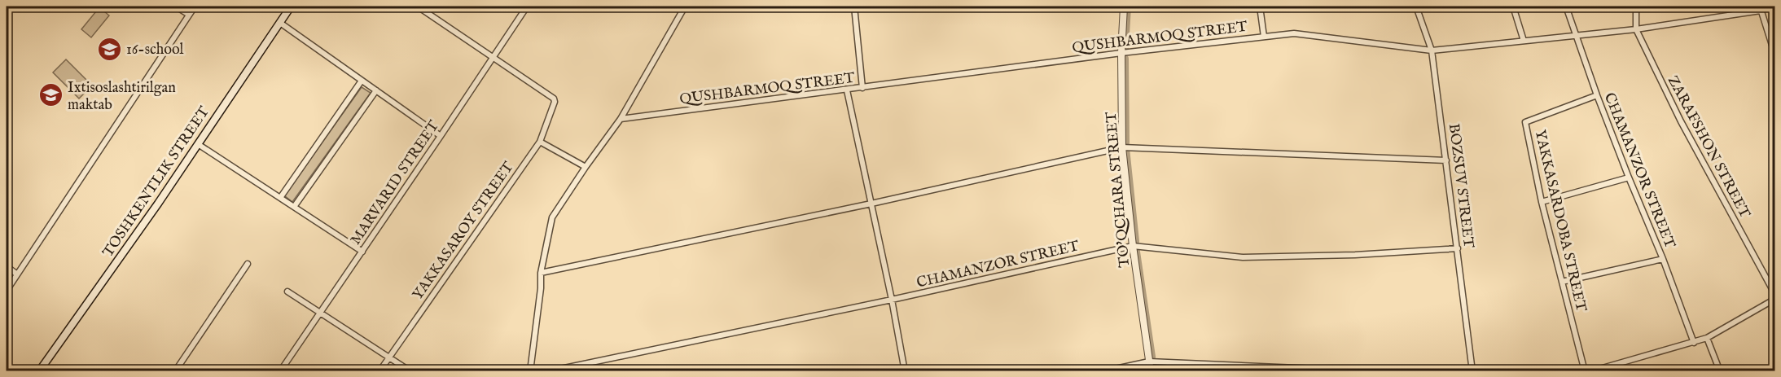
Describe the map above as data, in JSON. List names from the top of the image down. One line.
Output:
{"streets":{"main road":["TOSHKENTLIK STREET"],"street":["QUSHBARMOQ STREET","ZARAFSHON STREET","CHAMANZOR STREET","MARVARID STREET","BOZSUV STREET","TO'QCHARA STREET","YAKKASARDOBA STREET","YAKKASAROY STREET"]},"crossings":[["QUSHBARMOQ STREET","ZARAFSHON STREET"],["QUSHBARMOQ STREET","CHAMANZOR STREET"],["QUSHBARMOQ STREET","BOZSUV STREET"],["QUSHBARMOQ STREET","TO'QCHARA STREET"],["CHAMANZOR STREET","BOZSUV STREET"],["CHAMANZOR STREET","TO'QCHARA STREET"],["CHAMANZOR STREET","YAKKASARDOBA STREET"],["MARVARID STREET","YAKKASAROY STREET"]],"places":{"school or university":["16-school","Ixtisoslashtirilgan maktab"]}}
